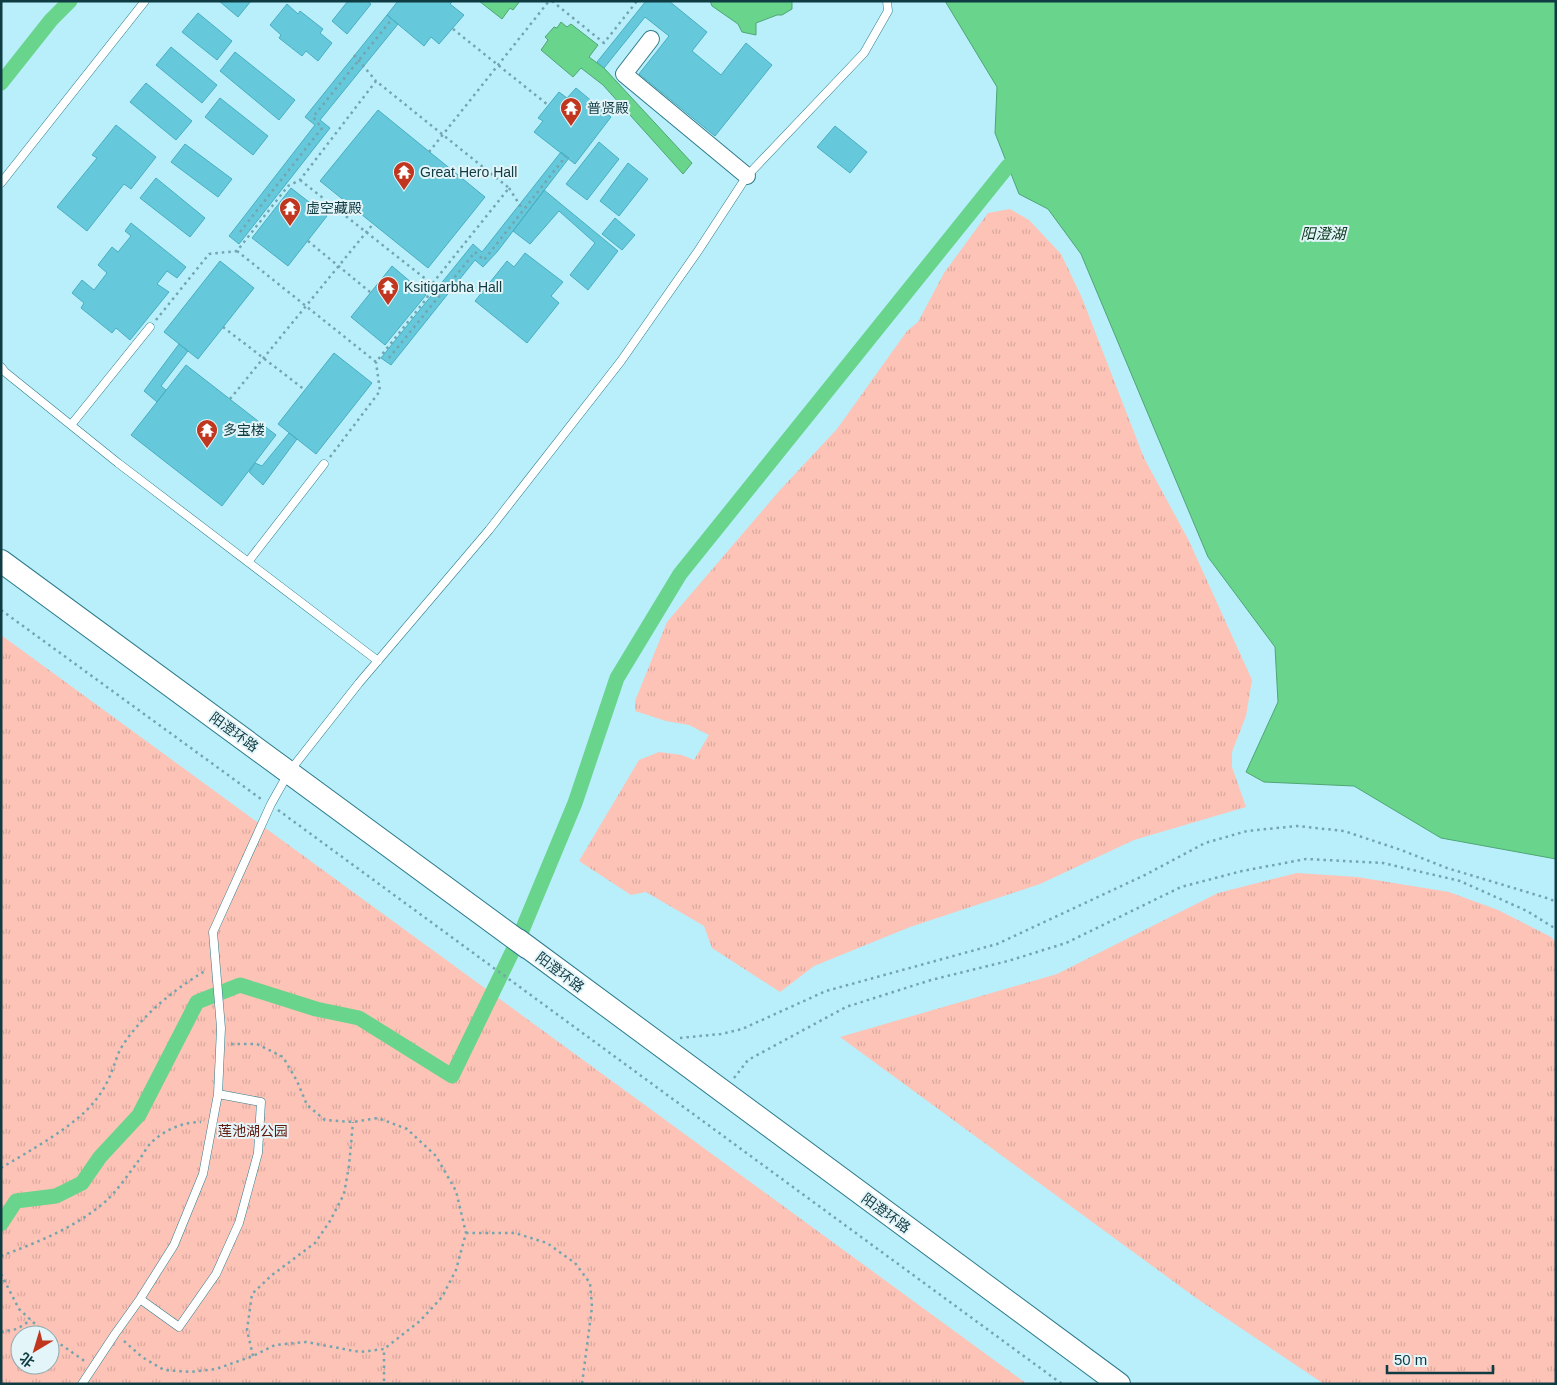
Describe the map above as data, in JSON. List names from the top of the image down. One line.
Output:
{"streets":{"main road":["阳澄环路"]},"water":["阳澄湖"],"parks":["莲池湖公园"],"places":{"temple":["普贤殿","Great Hero Hall","虚空藏殿","Ksitigarbha Hall","多宝楼"]},"scale_bar":"50 m","north":"bottom left"}
